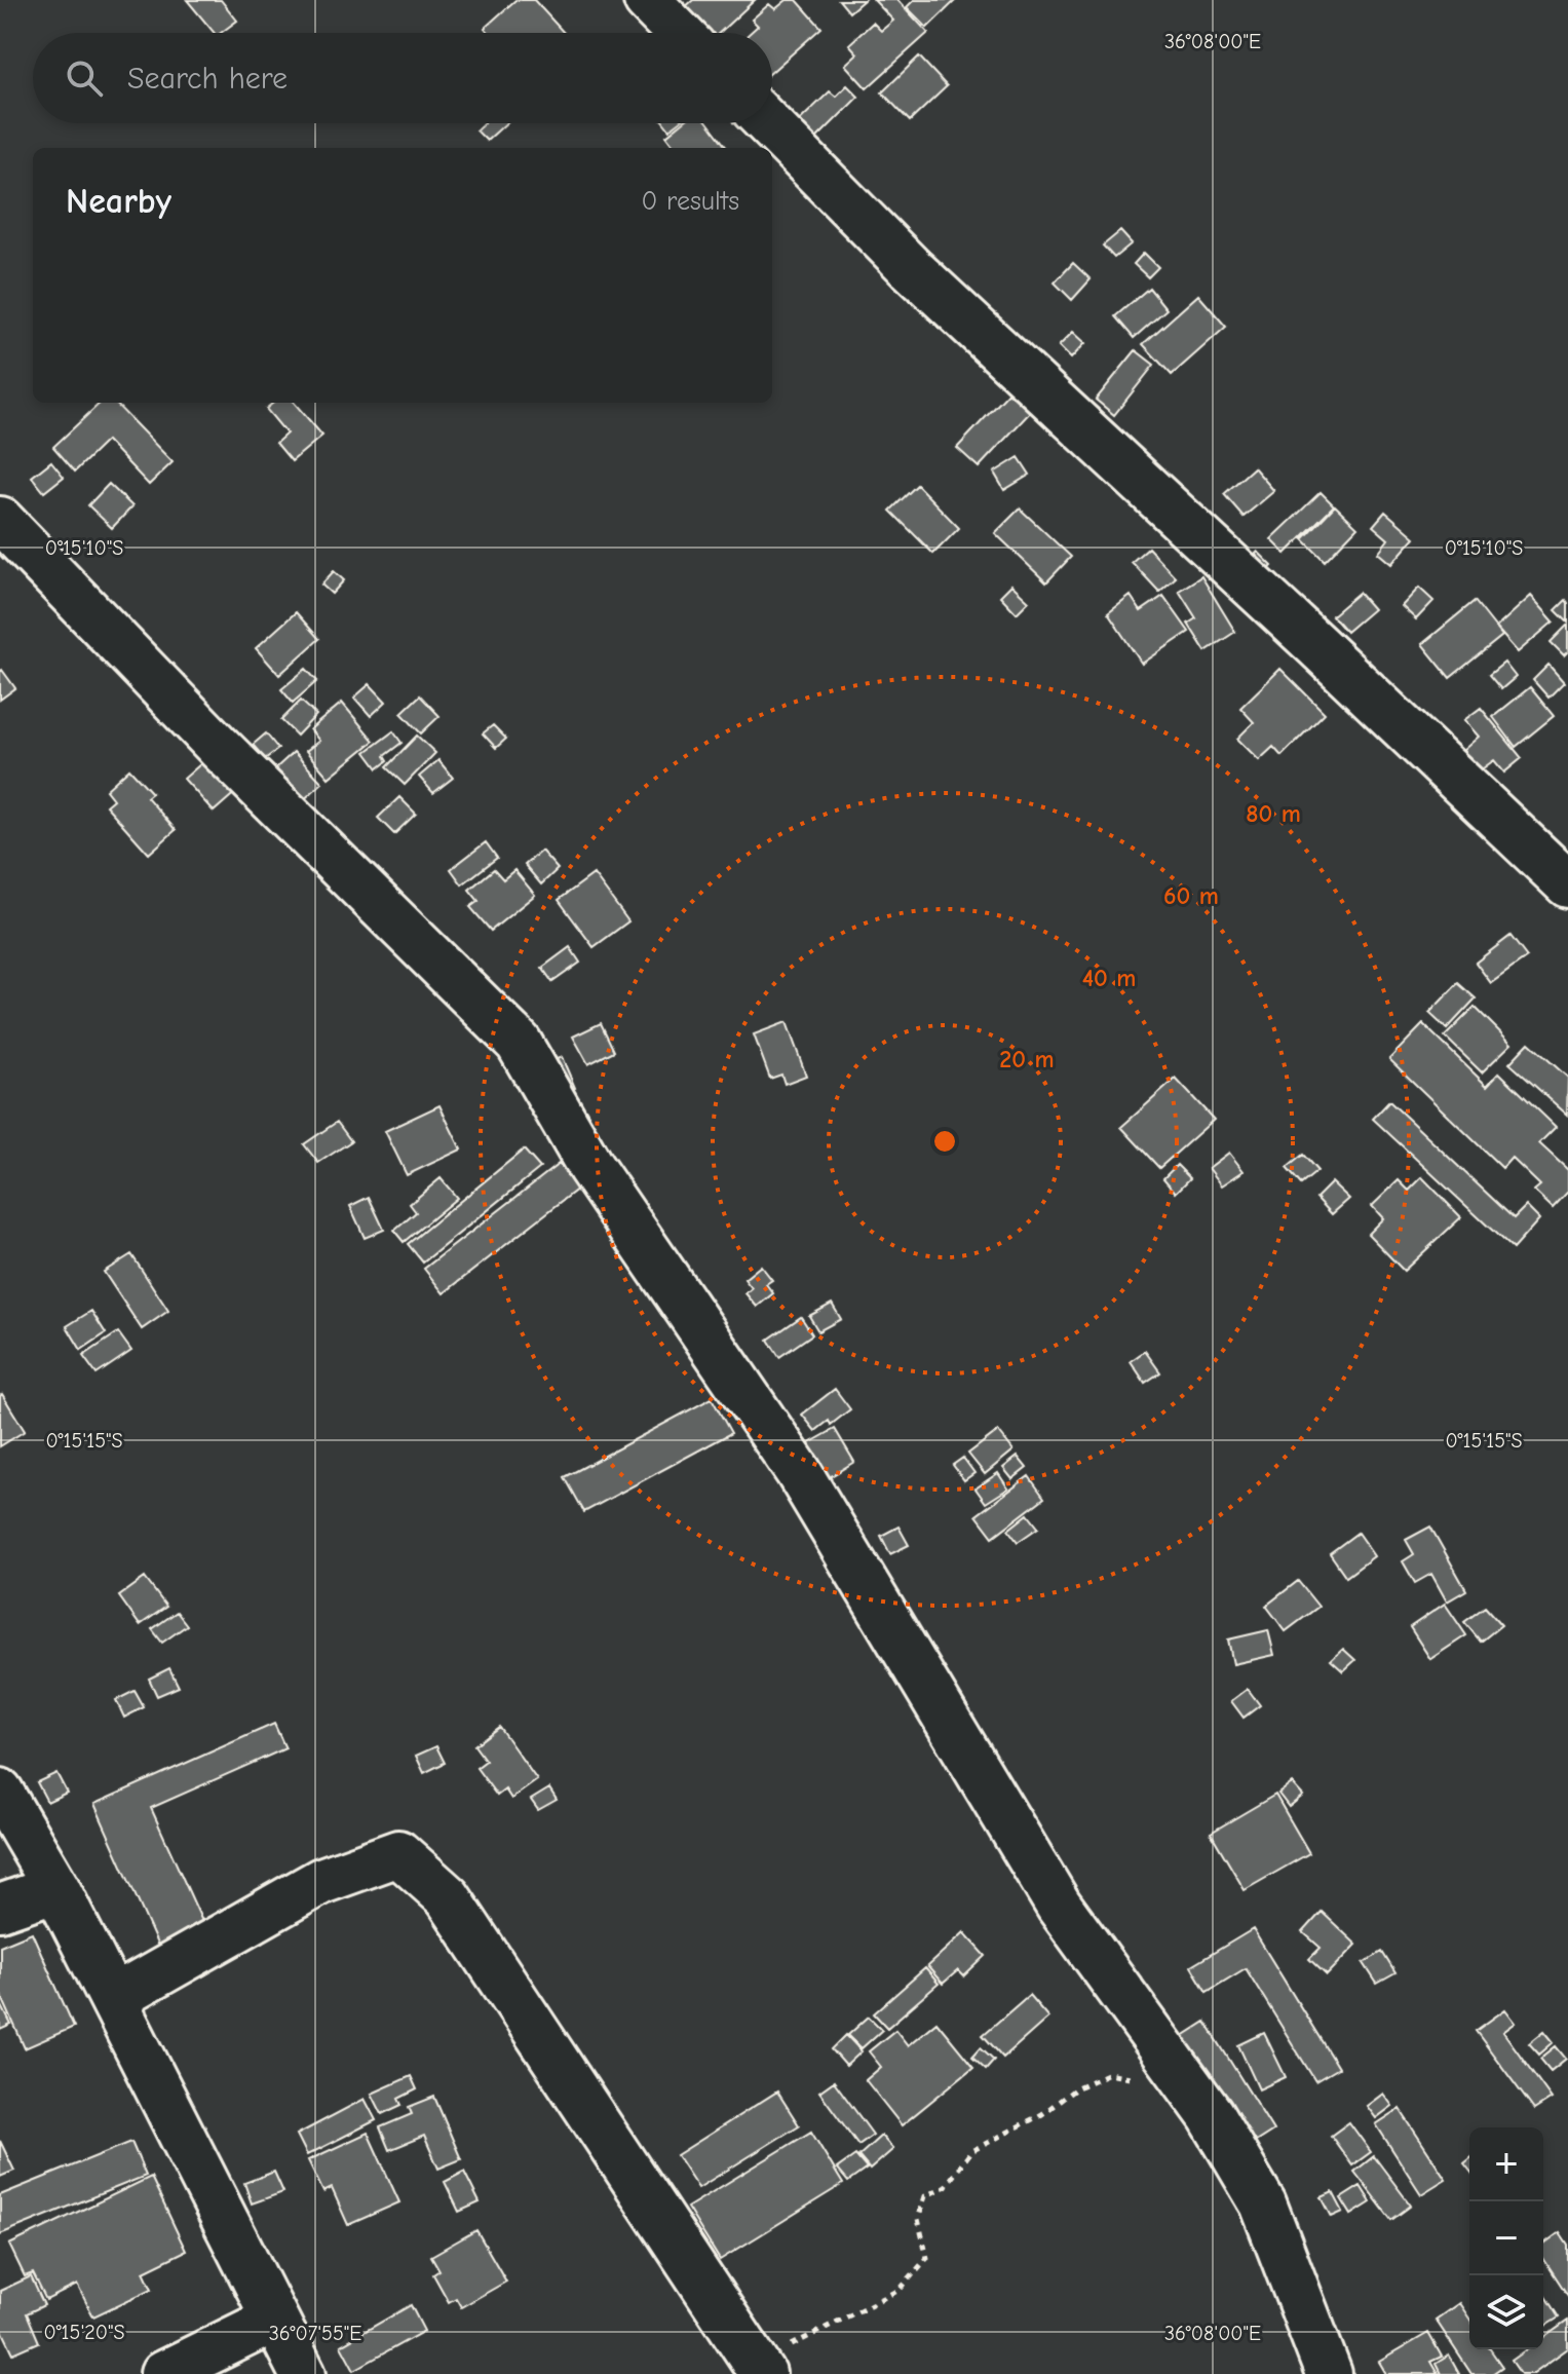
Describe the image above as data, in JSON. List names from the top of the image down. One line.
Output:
{"page":{"search":"Search here","heading":["Nearby","0 results"],"map_buttons":["+","−"]},"coordinates":["36°08'00\"E","0°15'10\"S","0°15'15\"S","0°15'20\"S","36°07'55\"E"],"rings":["80 m","60 m","40 m","20 m"]}
